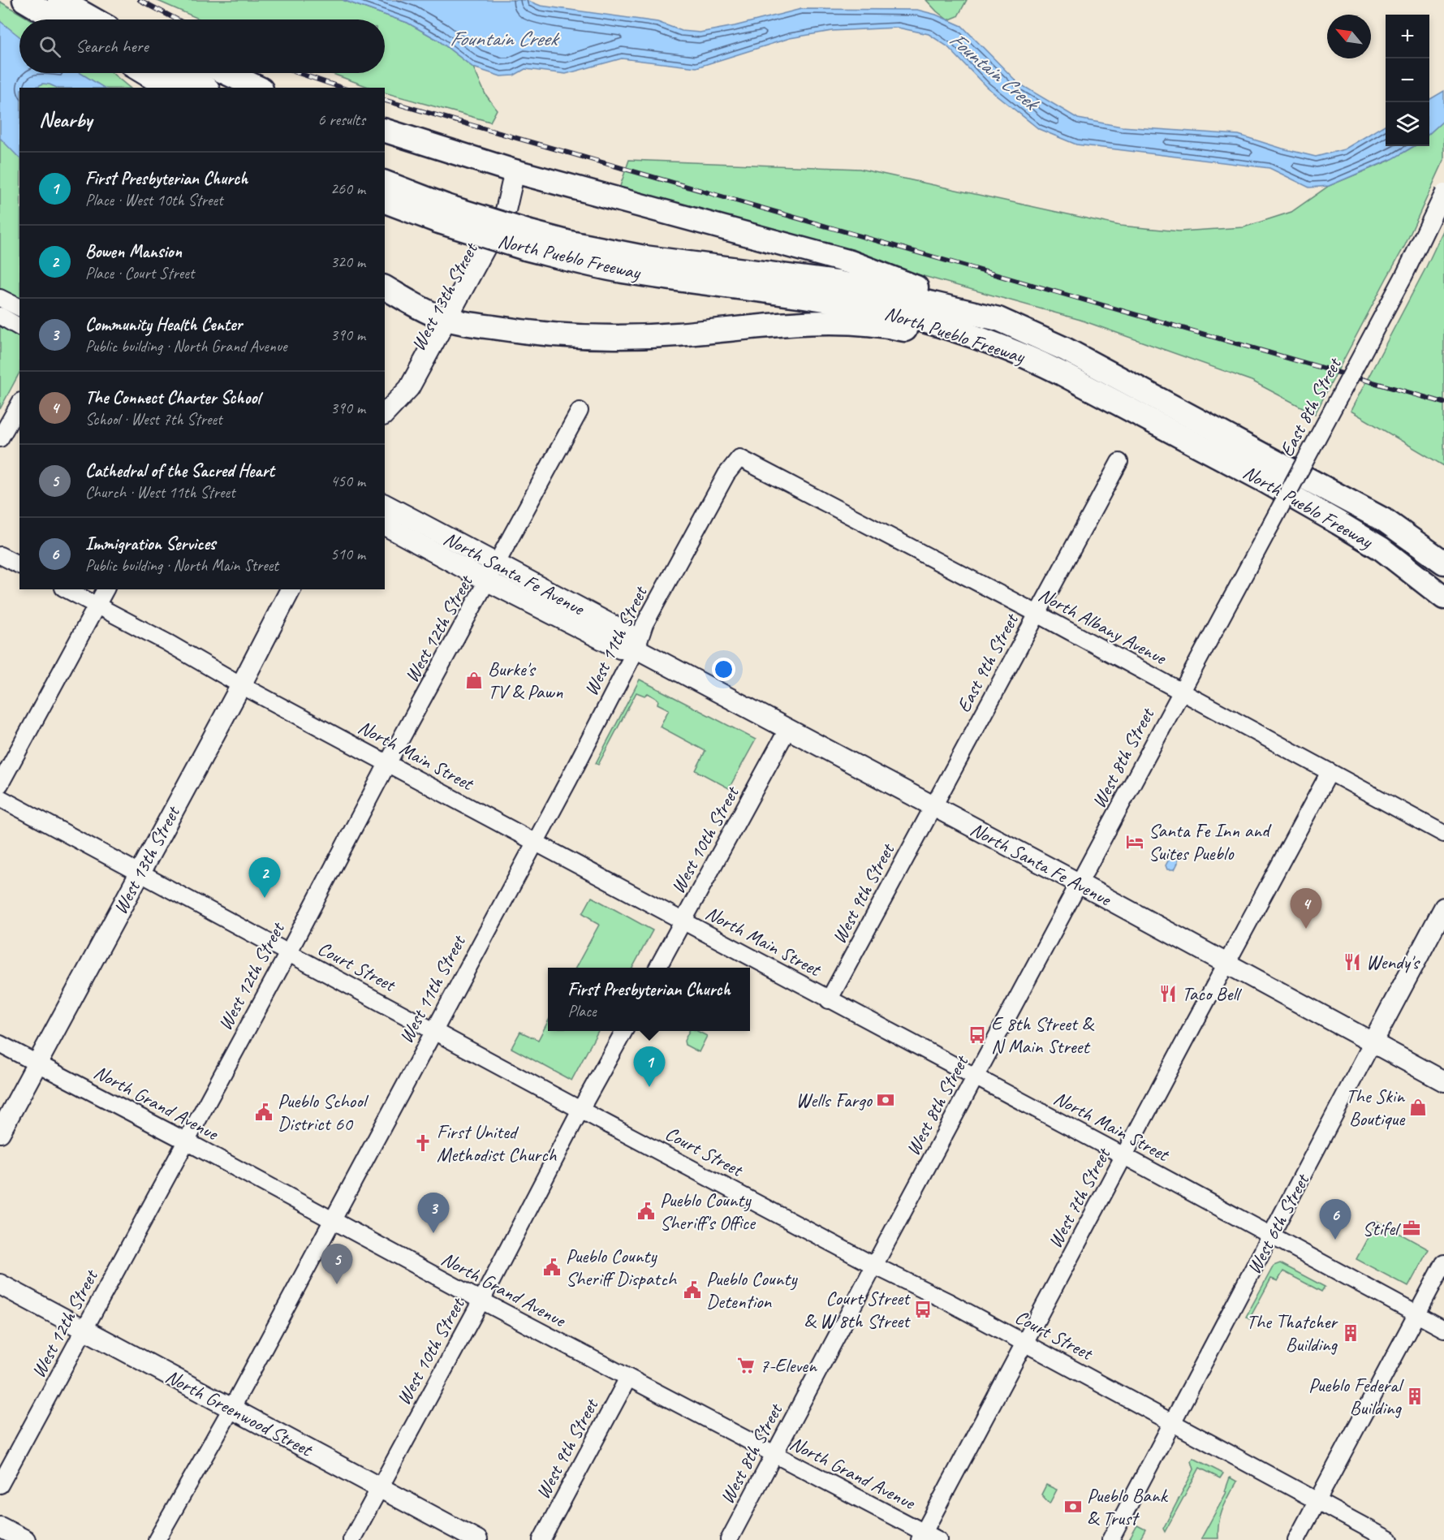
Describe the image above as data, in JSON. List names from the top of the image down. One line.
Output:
{"streets":{"highway":["North Pueblo Freeway"],"main road":["West 13th Street","North Santa Fe Avenue","West 6th Street","North Greenwood Street"],"street":["East 8th Street","North Albany Avenue","West 12th Street","West 11th Street","East 9th Street","North Main Street","West 8th Street","West 10th Street","West 9th Street","Court Street","North Grand Avenue","West 7th Street"]},"crossings":[["West 13th Street","North Main Street"],["West 13th Street","Court Street"],["West 13th Street","North Grand Avenue"],["East 8th Street","North Albany Avenue"],["East 8th Street","West 8th Street"],["North Santa Fe Avenue","West 12th Street"],["North Santa Fe Avenue","West 11th Street"],["North Santa Fe Avenue","East 9th Street"],["North Santa Fe Avenue","West 8th Street"],["North Santa Fe Avenue","West 10th Street"],["North Santa Fe Avenue","West 9th Street"],["North Santa Fe Avenue","West 7th Street"],["North Santa Fe Avenue","West 6th Street"],["North Albany Avenue","West 11th Street"],["North Albany Avenue","East 9th Street"],["North Albany Avenue","West 8th Street"],["North Albany Avenue","West 7th Street"],["West 12th Street","North Main Street"],["West 12th Street","Court Street"],["West 12th Street","North Grand Avenue"],["West 12th Street","North Greenwood Street"],["West 11th Street","North Main Street"],["West 11th Street","Court Street"],["West 11th Street","North Grand Avenue"],["West 11th Street","North Greenwood Street"],["East 9th Street","West 9th Street"],["North Main Street","West 8th Street"],["North Main Street","West 10th Street"],["North Main Street","West 9th Street"],["North Main Street","West 7th Street"],["North Main Street","West 6th Street"],["West 8th Street","Court Street"],["West 8th Street","North Grand Avenue"],["West 10th Street","Court Street"],["West 10th Street","North Grand Avenue"],["West 10th Street","North Greenwood Street"],["West 9th Street","North Grand Avenue"],["Court Street","West 7th Street"],["Court Street","West 6th Street"],["North Grand Avenue","West 7th Street"]],"water":["Fountain Creek"],"places":{"shop":["Burke's TV & Pawn","The Skin Boutique"],"hotel":["Santa Fe Inn and Suites Pueblo"],"restaurant":["Wendy's","Taco Bell"],"bus stop":["E 8th Street & N Main Street","Court Street & W 8th Street"],"bank":["Wells Fargo","Pueblo Bank & Trust"],"public building":["Pueblo School District 60","Pueblo County Sheriff's Office","Pueblo County Sheriff Dispatch","Pueblo County Detention"],"church":["First United Methodist Church"],"office":["Stifel"],"building":["The Thatcher Building","Pueblo Federal Building"],"supermarket":["7-Eleven"]},"north":"top left","page":{"map_buttons":["+","−"],"search":"Search here","heading":["Nearby","6 results"],"list":[{"mark":"1","name":"First Presbyterian Church","note":"Place · West 10th Street","value":"260 m"},{"mark":"2","name":"Bowen Mansion","note":"Place · Court Street","value":"320 m"},{"mark":"3","name":"Community Health Center","note":"Public building · North Grand Avenue","value":"390 m"},{"mark":"4","name":"The Connect Charter School","note":"School · West 7th Street","value":"390 m"},{"mark":"5","name":"Cathedral of the Sacred Heart","note":"Church · West 11th Street","value":"450 m"},{"mark":"6","name":"Immigration Services","note":"Public building · North Main Street","value":"510 m"}],"pins":["2","4","1","3","6","5"],"popup":["First Presbyterian Church","Place"]}}
